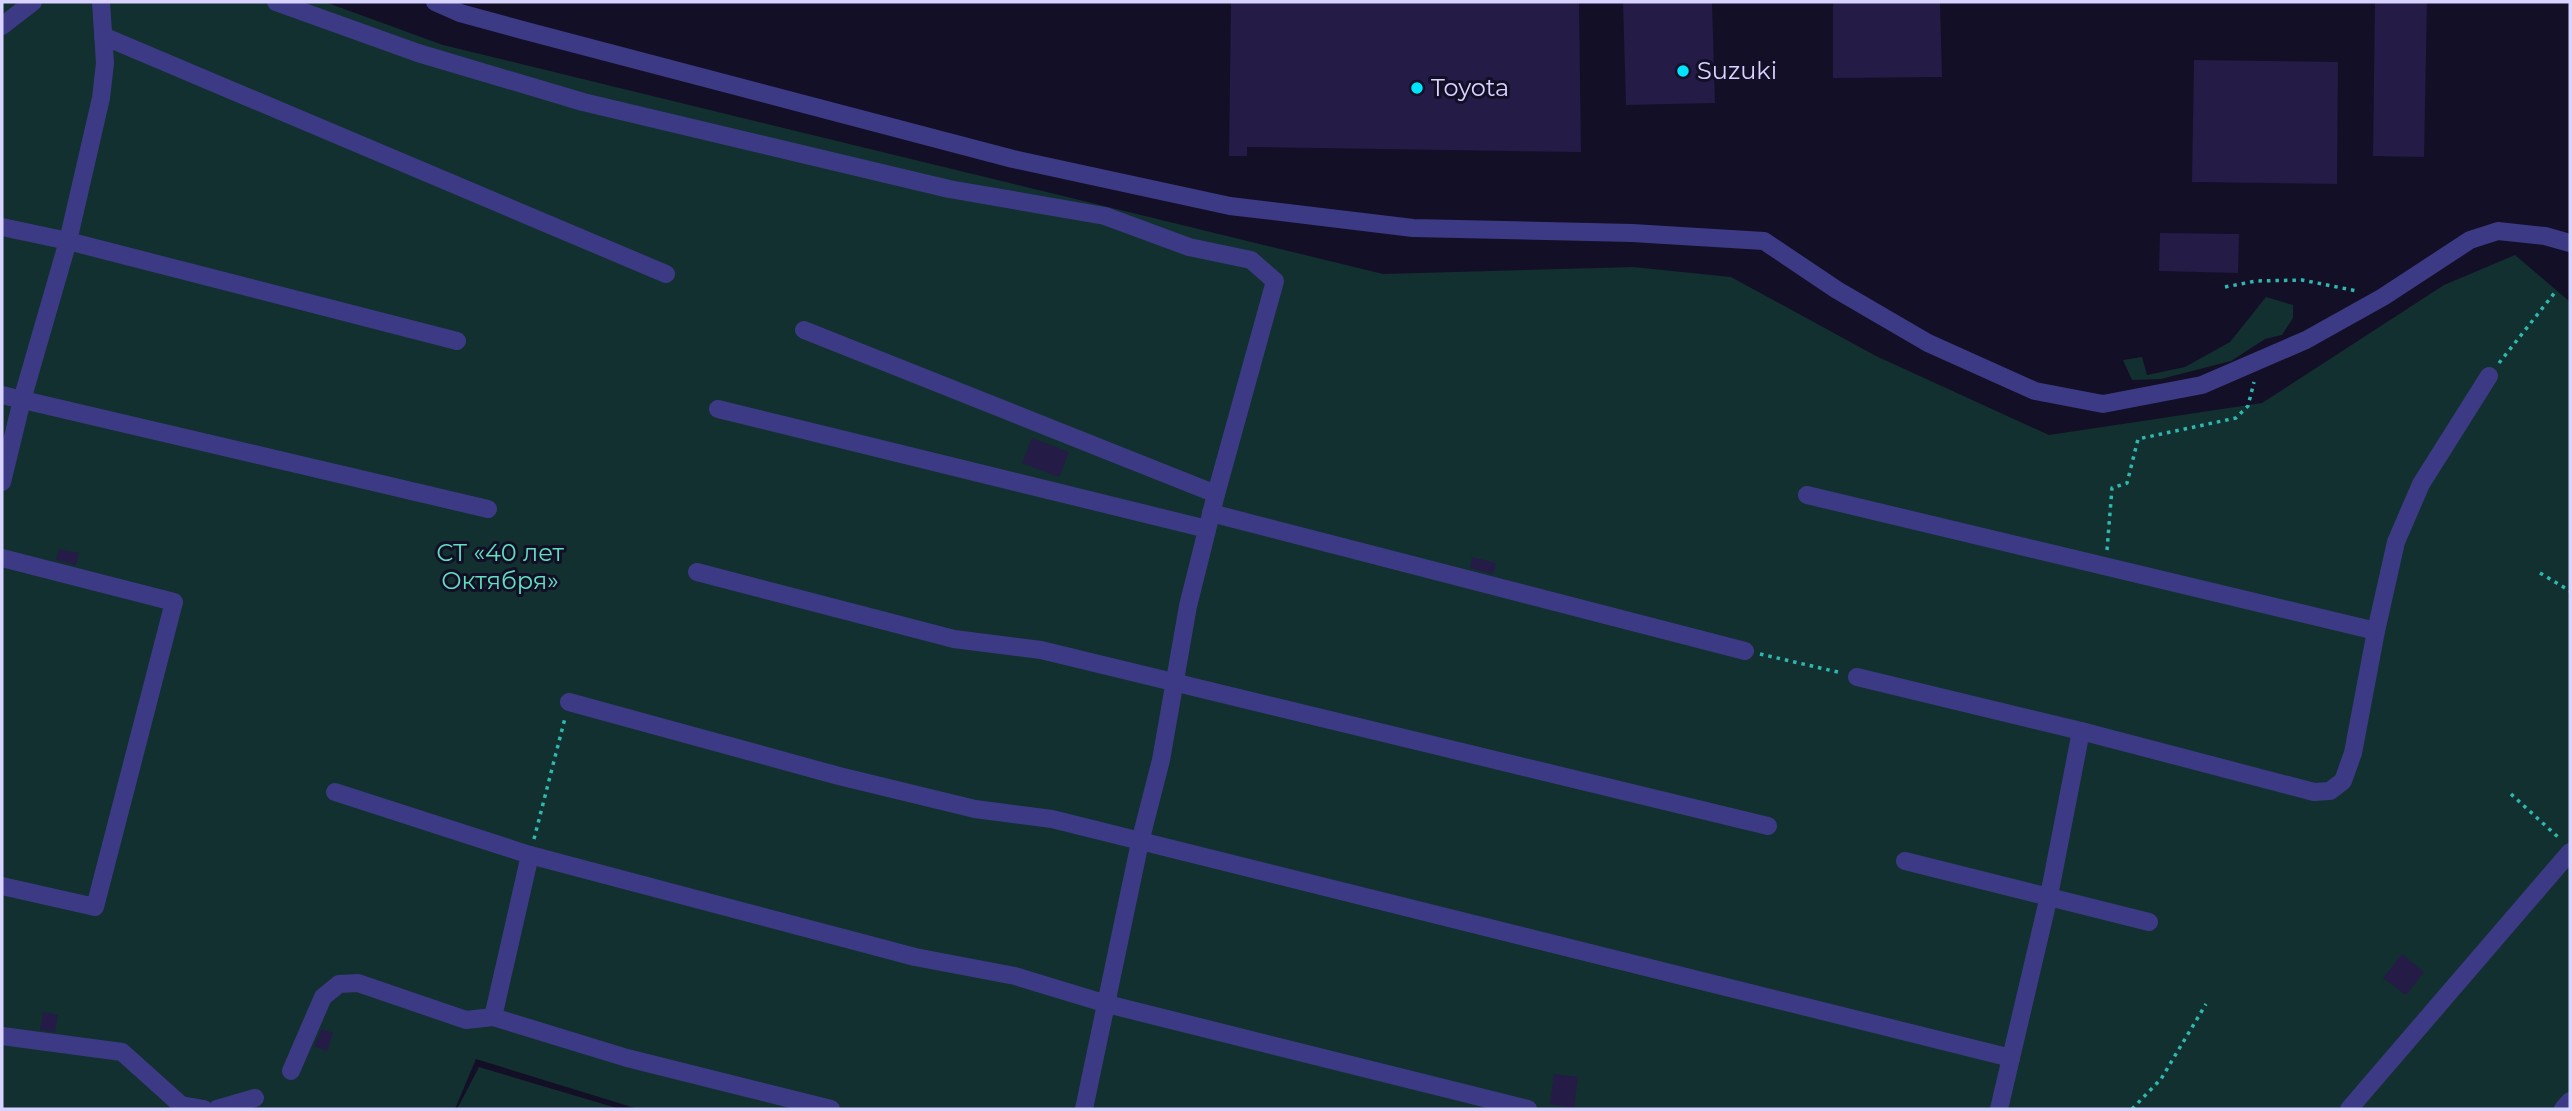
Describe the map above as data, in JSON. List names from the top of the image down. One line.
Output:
{"parks":["СТ «40 лет Октября»"],"places":["Suzuki","Toyota"]}
